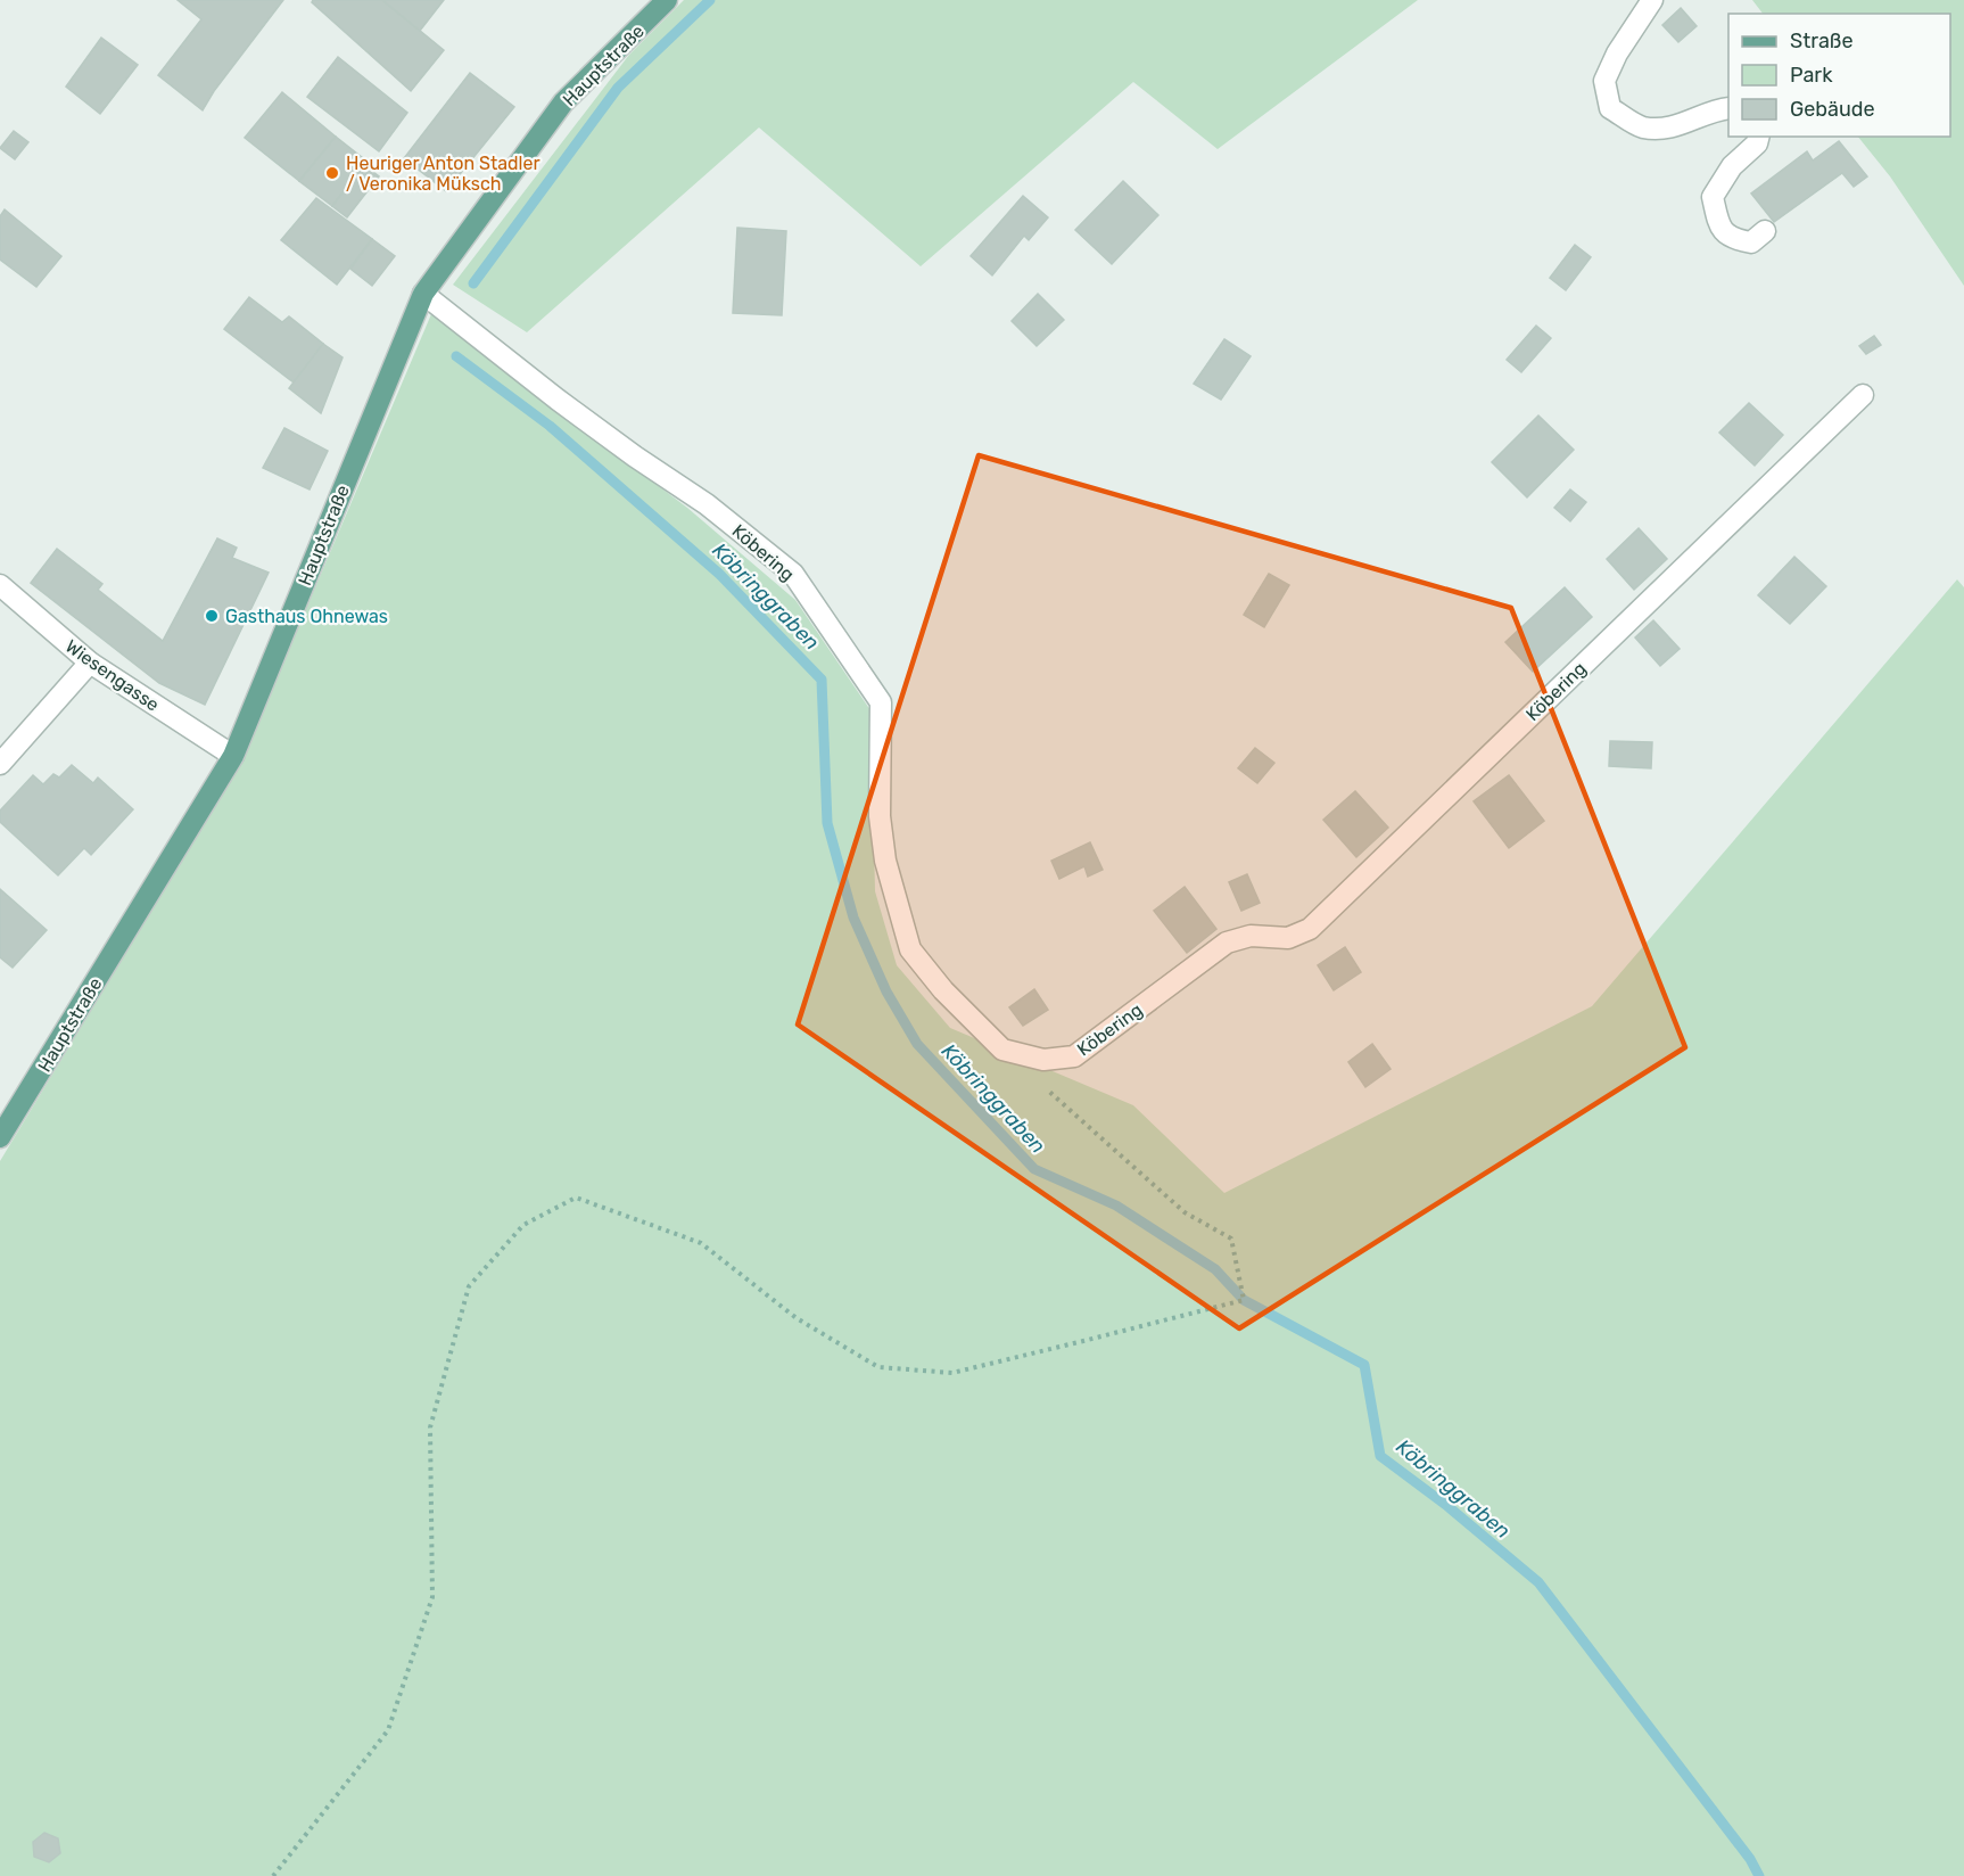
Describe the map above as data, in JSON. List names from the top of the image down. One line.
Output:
{"streets":{"main road":["Hauptstraße"],"street":["Köbering","Wiesengasse"]},"crossings":[["Hauptstraße","Köbering"],["Hauptstraße","Wiesengasse"]],"water":["Köbringgraben"],"places":["Heuriger Anton Stadler / Veronika Müksch","Gasthaus Ohnewas"],"legend":["Straße","Park","Gebäude"]}
